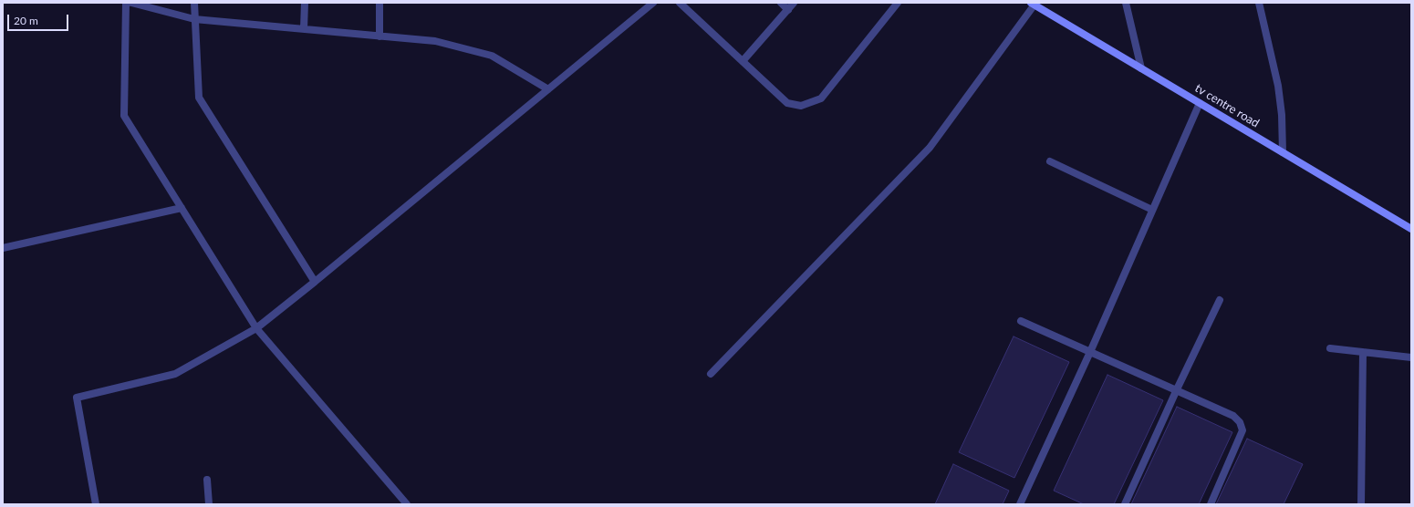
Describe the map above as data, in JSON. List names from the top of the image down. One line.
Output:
{"streets":{"main road":["tv centre road"]},"scale_bar":"20 m"}
